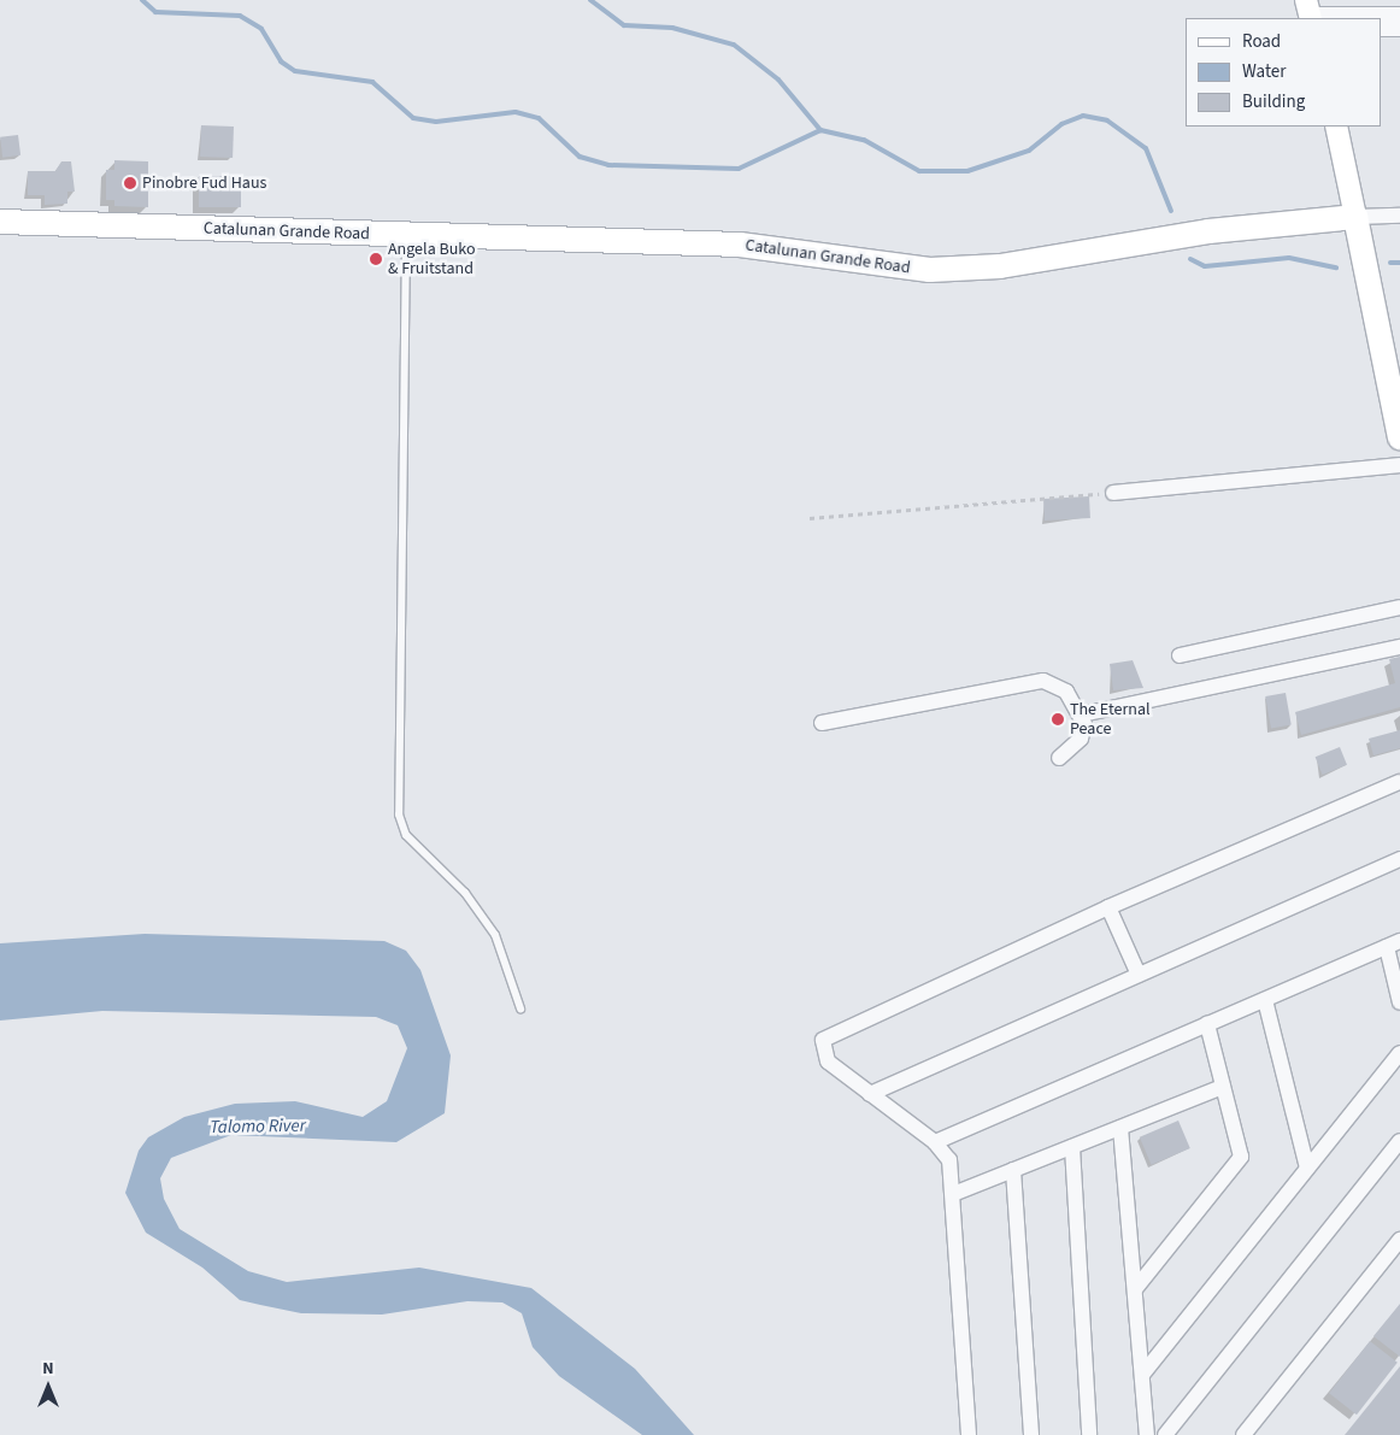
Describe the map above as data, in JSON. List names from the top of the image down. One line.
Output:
{"streets":{"main road":["Catalunan Grande Road"]},"water":["Talomo River"],"places":["Pinobre Fud Haus","Angela Buko & Fruitstand","The Eternal Peace"],"legend":["Road","Water","Building"],"north":"top"}
